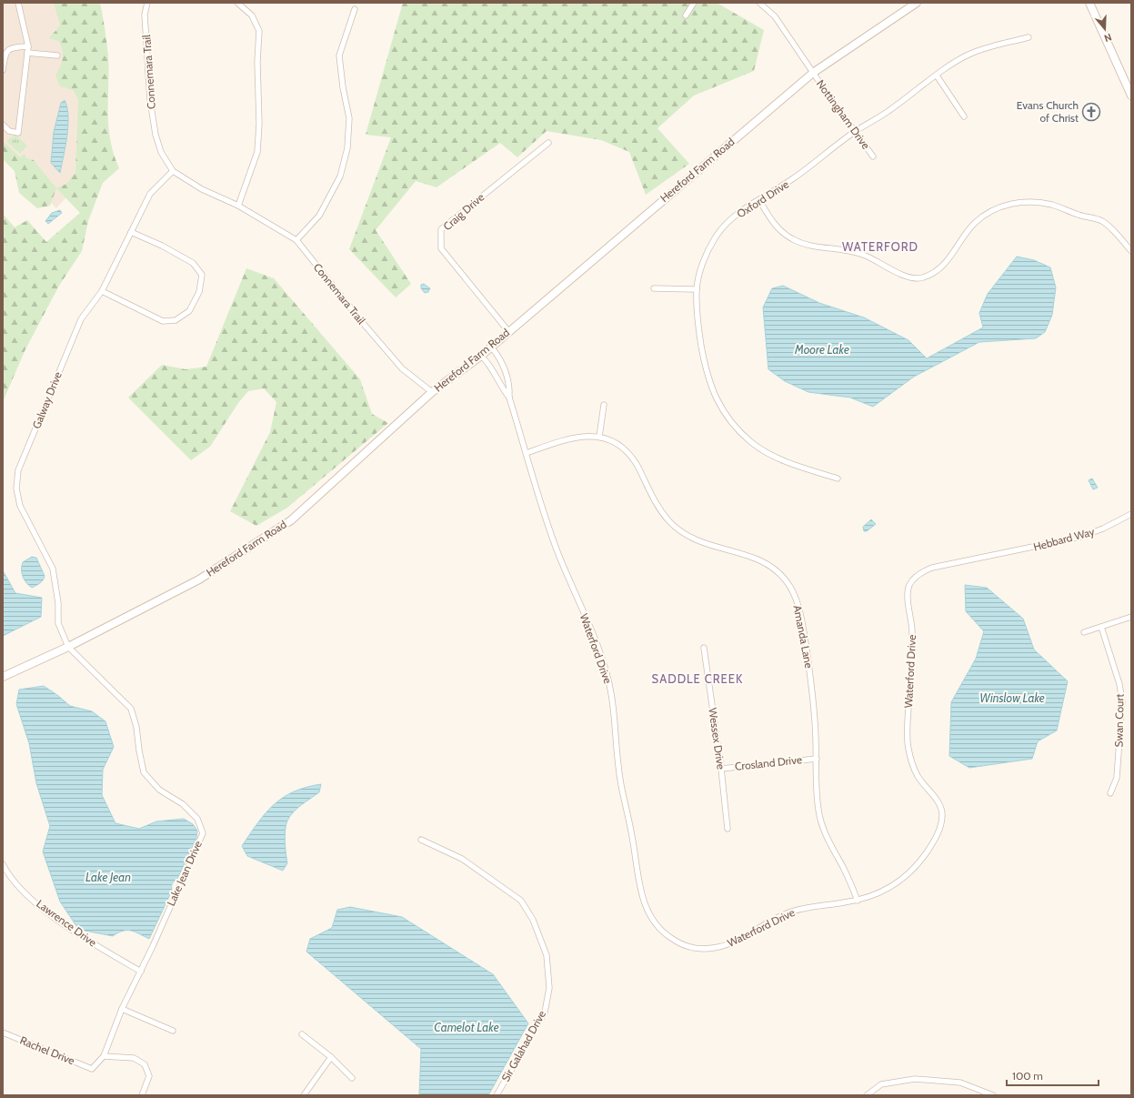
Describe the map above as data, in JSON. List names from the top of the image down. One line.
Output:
{"streets":{"street":["Connemara Trail","Nottingham Drive","Hereford Farm Road","Oxford Drive","Craig Drive","Galway Drive","Hebbard Way","Amanda Lane","Waterford Drive","Swan Court","Wessex Drive","Crosland Drive","Lake Jean Drive","Lawrence Drive","Sir Galahad Drive","Rachel Drive"]},"crossings":[["Connemara Trail","Hereford Farm Road"],["Connemara Trail","Galway Drive"],["Nottingham Drive","Hereford Farm Road"],["Nottingham Drive","Oxford Drive"],["Hereford Farm Road","Craig Drive"],["Hereford Farm Road","Galway Drive"],["Hereford Farm Road","Waterford Drive"],["Hereford Farm Road","Lake Jean Drive"],["Galway Drive","Lake Jean Drive"],["Hebbard Way","Waterford Drive"],["Amanda Lane","Waterford Drive"],["Amanda Lane","Crosland Drive"],["Wessex Drive","Crosland Drive"],["Lake Jean Drive","Lawrence Drive"],["Lake Jean Drive","Rachel Drive"]],"districts":["WATERFORD","SADDLE CREEK"],"water":["Moore Lake","Winslow Lake","Lake Jean","Camelot Lake"],"places":{"church":["Evans Church of Christ"]},"scale_bar":"100 m","north":"bottom"}
